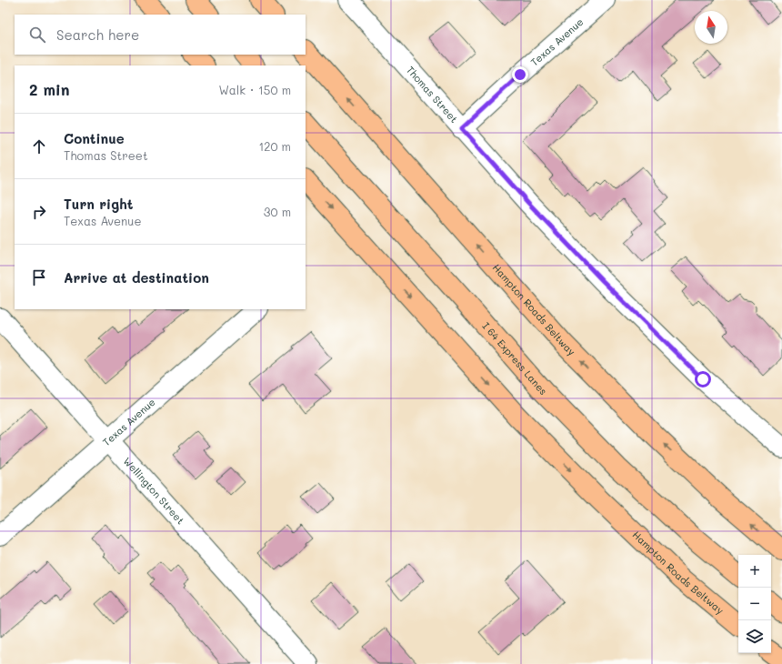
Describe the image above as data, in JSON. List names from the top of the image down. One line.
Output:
{"streets":{"highway":["Hampton Roads Beltway","I 64 Express Lanes"],"street":["Texas Avenue","Thomas Street","Wellington Street"]},"crossings":[["Texas Avenue","Thomas Street"],["Texas Avenue","Wellington Street"]],"north":"top","page":{"search":"Search here","heading":["2 min","Walk · 150 m"],"list":[["Continue","Thomas Street","120 m"],["Turn right","Texas Avenue","30 m"],"Arrive at destination"],"map_buttons":["+","−"]}}
